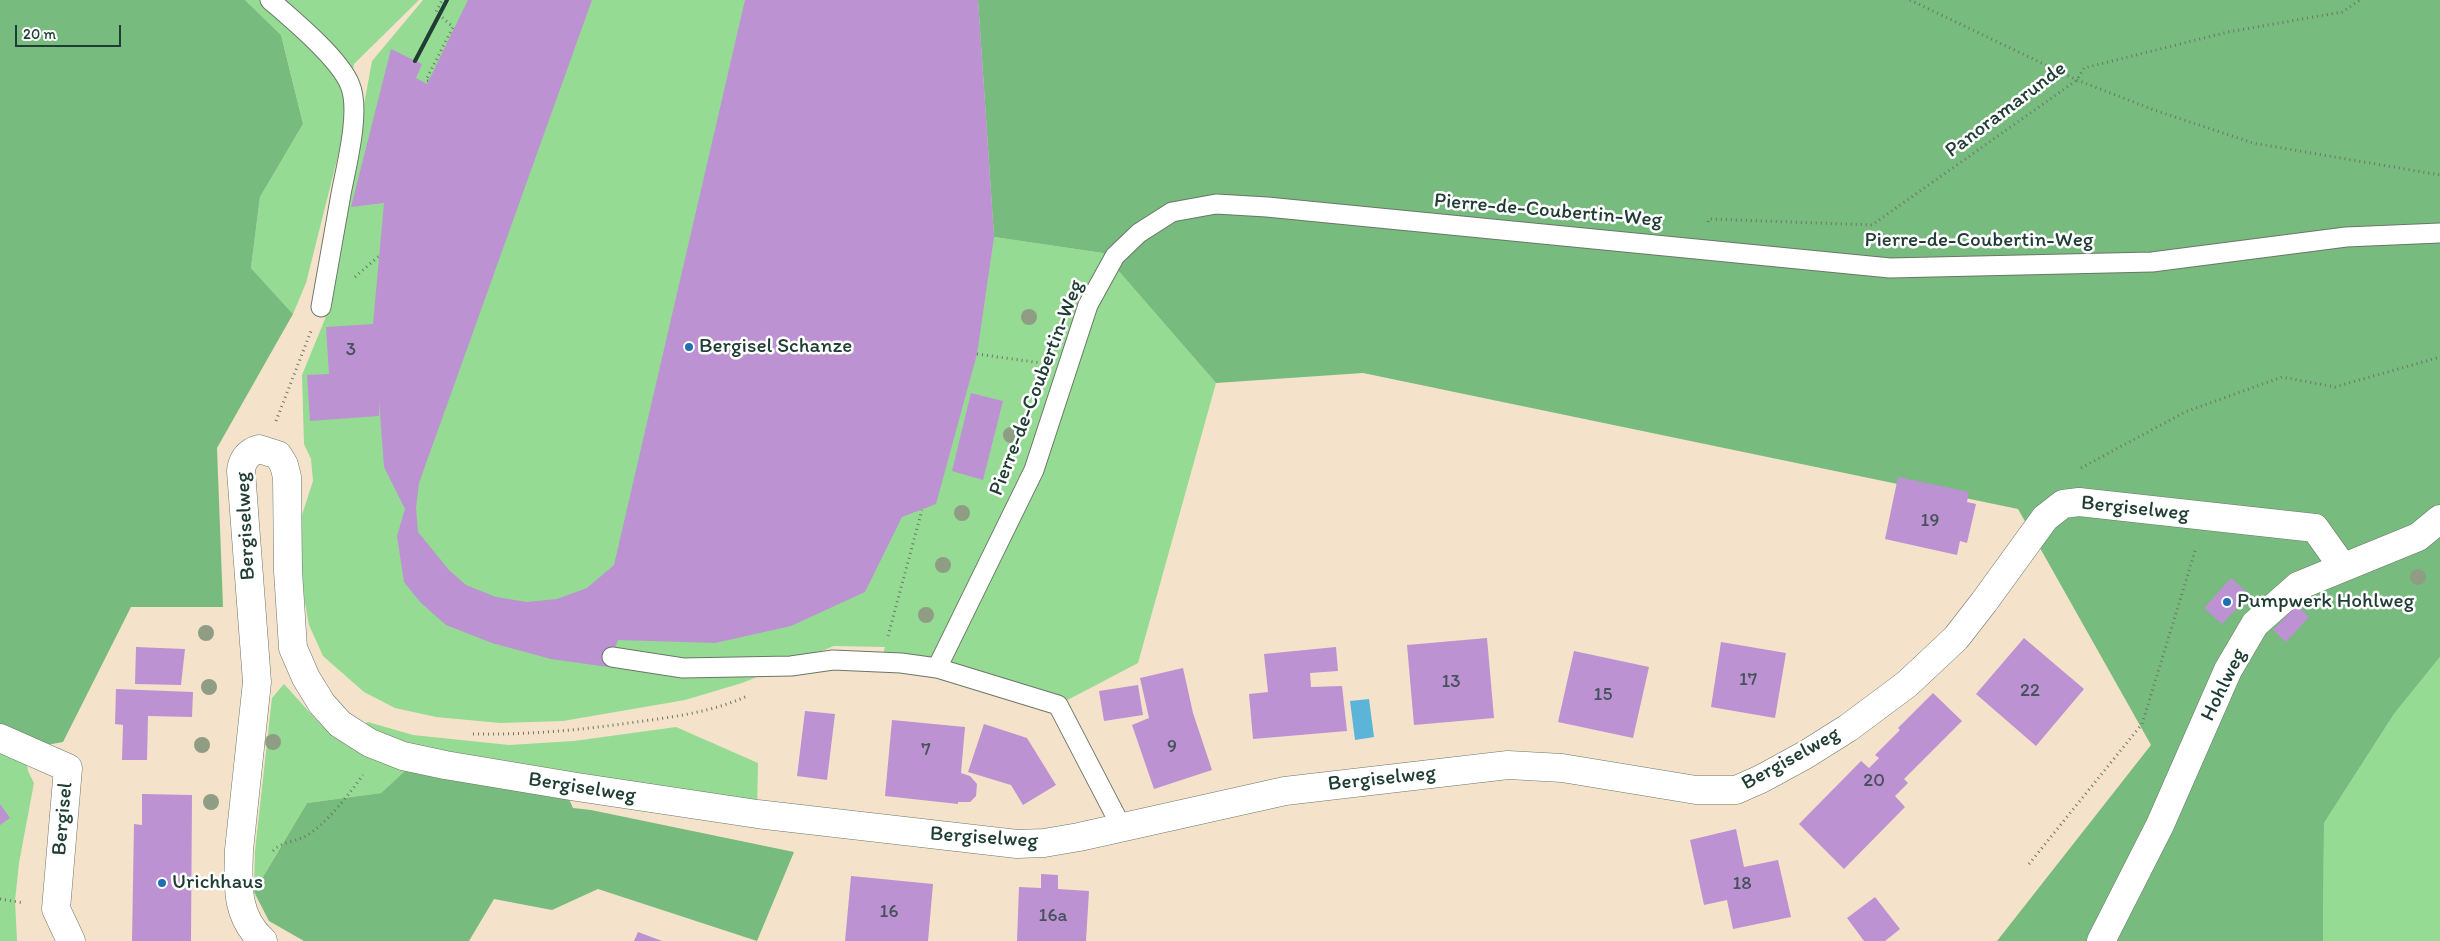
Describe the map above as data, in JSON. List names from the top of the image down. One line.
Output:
{"streets":{"street":["Bergiselweg","Hohlweg","Bergisel"],"lane":["Pierre-de-Coubertin-Weg"],"path":["Panoramarunde"]},"crossings":[["Panoramarunde","Pierre-de-Coubertin-Weg"],["Bergiselweg","Hohlweg"]],"places":["Bergisel Schanze","Pumpwerk Hohlweg","Urichhaus"],"house_numbers":["3","19","17","13","22","15","9","7","20","18","16","16a"],"scale_bar":"20 m"}
